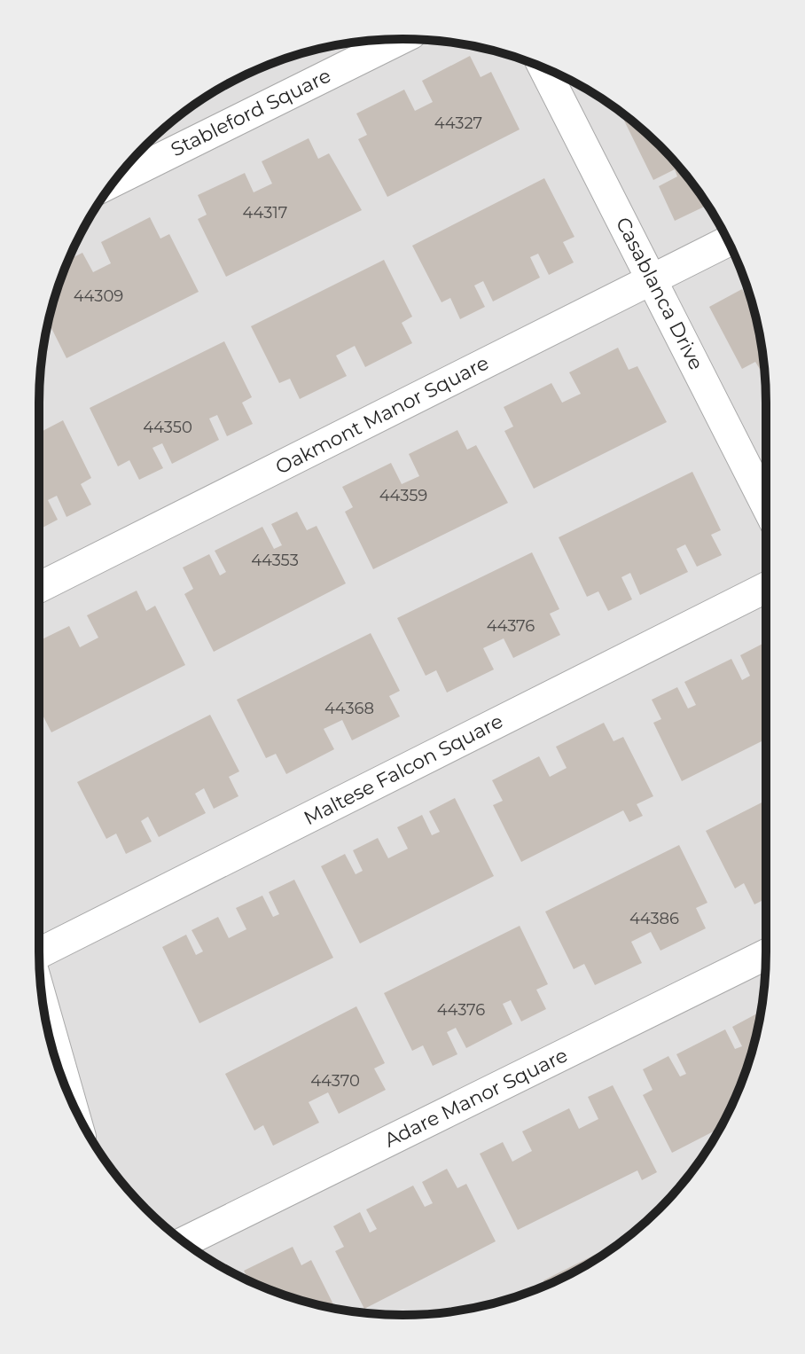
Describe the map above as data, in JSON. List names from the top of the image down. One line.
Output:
{"streets":{"street":["Stableford Square","Casablanca Drive","Oakmont Manor Square","Maltese Falcon Square","Adare Manor Square"]},"crossings":[["Casablanca Drive","Oakmont Manor Square"]],"house_numbers":["44327","44317","44309","44350","44359","44353","44376","44368","44386","44376","44370"]}
